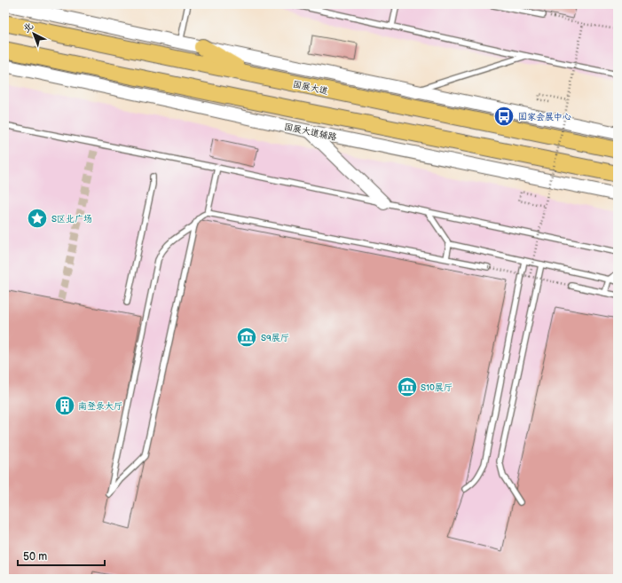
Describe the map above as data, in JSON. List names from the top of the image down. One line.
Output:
{"streets":{"main road":["国展大道"],"street":["国展大道辅路"]},"places":{"bus stop":["国家会展中心"],"place":["S区北广场"],"museum":["S9展厅","S10展厅"],"building":["南登录大厅"]},"scale_bar":"50 m","north":"top left"}
